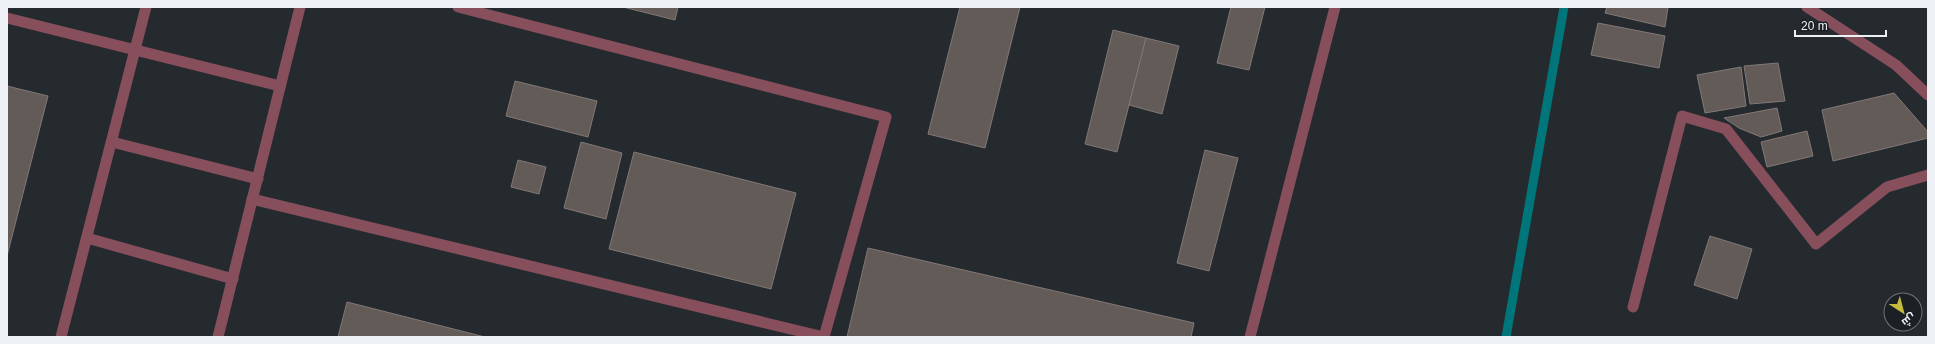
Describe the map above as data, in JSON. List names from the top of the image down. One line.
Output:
{"scale_bar":"20 m","north":"bottom right"}
